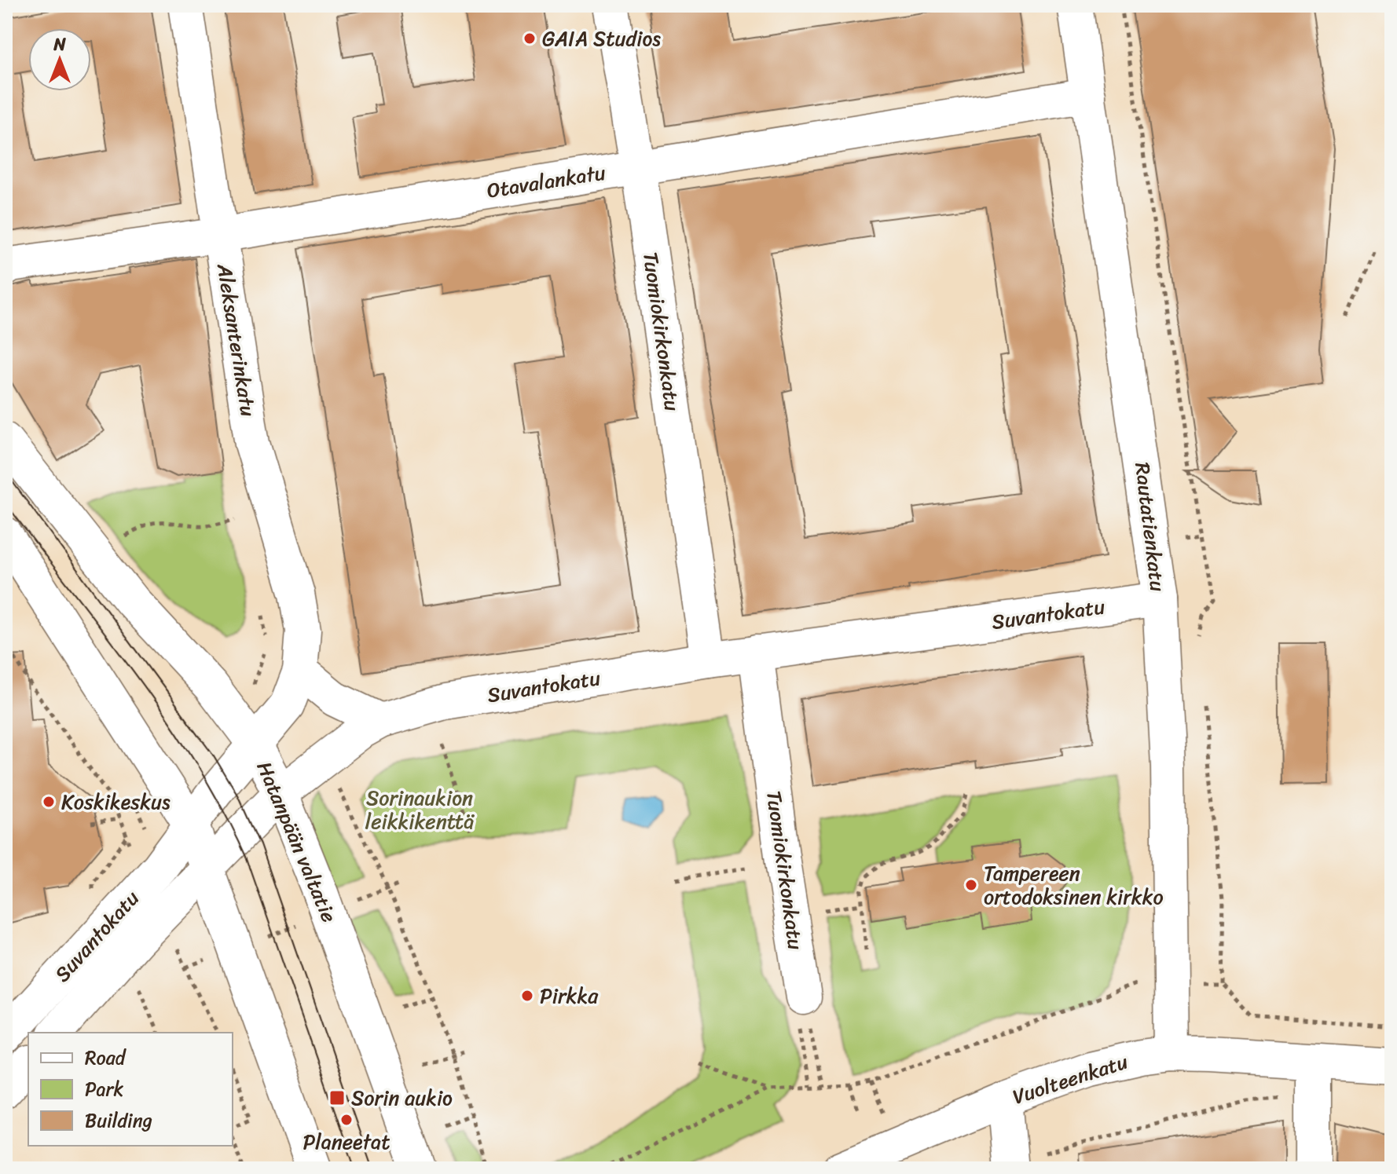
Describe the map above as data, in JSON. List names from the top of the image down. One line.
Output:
{"streets":{"street":["Otavalankatu","Tuomiokirkonkatu","Aleksanterinkatu","Rautatienkatu","Suvantokatu","Hatanpään valtatie","Vuolteenkatu"]},"crossings":[["Otavalankatu","Tuomiokirkonkatu"],["Otavalankatu","Aleksanterinkatu"],["Otavalankatu","Rautatienkatu"],["Tuomiokirkonkatu","Suvantokatu"],["Aleksanterinkatu","Suvantokatu"],["Aleksanterinkatu","Hatanpään valtatie"],["Rautatienkatu","Suvantokatu"],["Rautatienkatu","Vuolteenkatu"],["Suvantokatu","Hatanpään valtatie"]],"parks":["Sorinaukion leikkikenttä"],"places":{"other":["GAIA Studios","Koskikeskus","Tampereen ortodoksinen kirkko","Pirkka","Planeetat"],"transit":["Sorin aukio"]},"legend":["Road","Park","Building"],"north":"top"}
